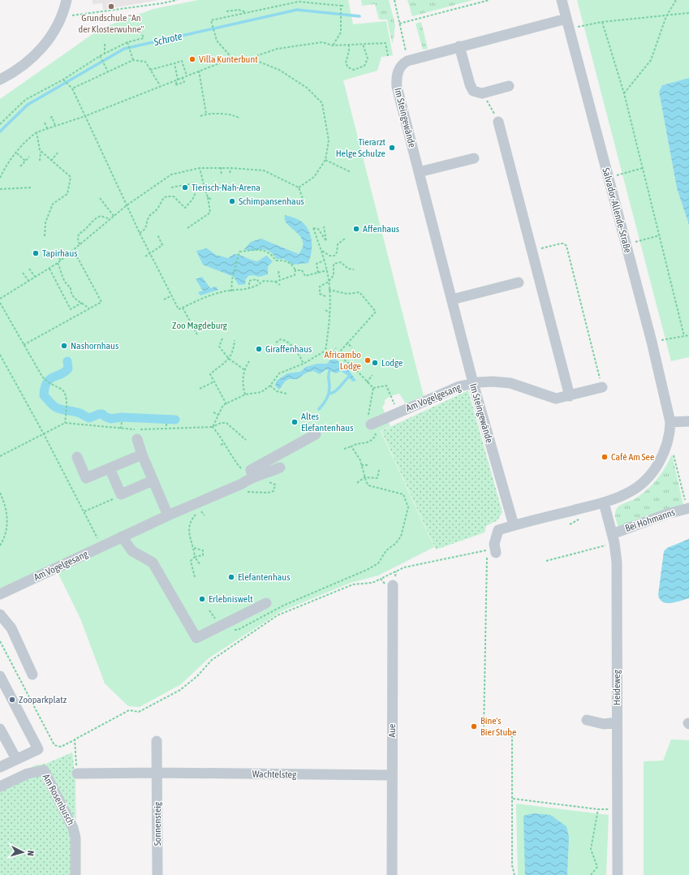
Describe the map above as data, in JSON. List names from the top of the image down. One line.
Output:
{"streets":{"street":["Im Steingewände","Salvador-Allende-Straße","Am Vogelgesang","Bei Hohmanns","Heideweg","Aue","Wachtelsteg","Am Rosenbusch","Sonnensteig"]},"crossings":[["Im Steingewände","Am Vogelgesang"],["Salvador-Allende-Straße","Heideweg"],["Bei Hohmanns","Heideweg"],["Aue","Wachtelsteg"],["Wachtelsteg","Sonnensteig"]],"water":["Schrote"],"parks":["Zoo Magdeburg"],"places":["Grundschule \"An der Klosterwuhne\"","Villa Kunterbunt","Tierarzt Helge Schulze","Tierisch-Nah-Arena","Schimpansenhaus","Affenhaus","Tapirhaus","Nashornhaus","Giraffenhaus","Africambo Lodge","Lodge","Altes Elefantenhaus","Café Am See","Elefantenhaus","Erlebniswelt","Zooparkplatz","Bine's Bier Stube"],"north":"right"}
